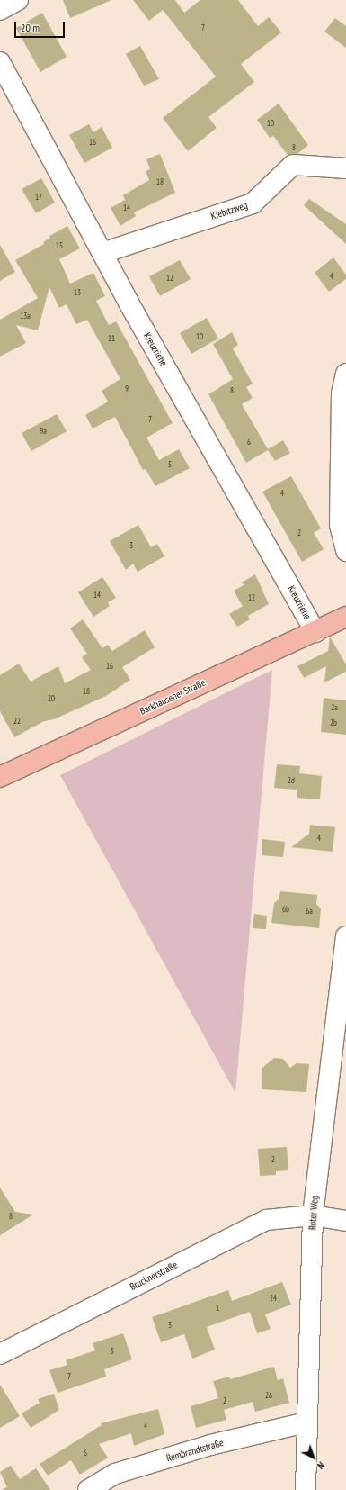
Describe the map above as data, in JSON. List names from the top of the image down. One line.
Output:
{"streets":{"main road":["Barkhausener Straße"],"street":["Kiebitzweg","Kreuzriehe","Roter Weg","Brucknerstraße","Rembrandtstraße"]},"crossings":[["Kiebitzweg","Kreuzriehe"],["Kreuzriehe","Barkhausener Straße"],["Roter Weg","Brucknerstraße"],["Roter Weg","Rembrandtstraße"]],"house_numbers":["7","10","16","8","18","17","14","15","4","12","13","13a","10","11","9","8","7","9a","6","5","4","2","3","14","12","16","18","20","2a","22","2b","2d","4","6b","6a","2","8","24","1","3","5","7","26","2","4","6"],"scale_bar":"20 m","north":"bottom right"}
